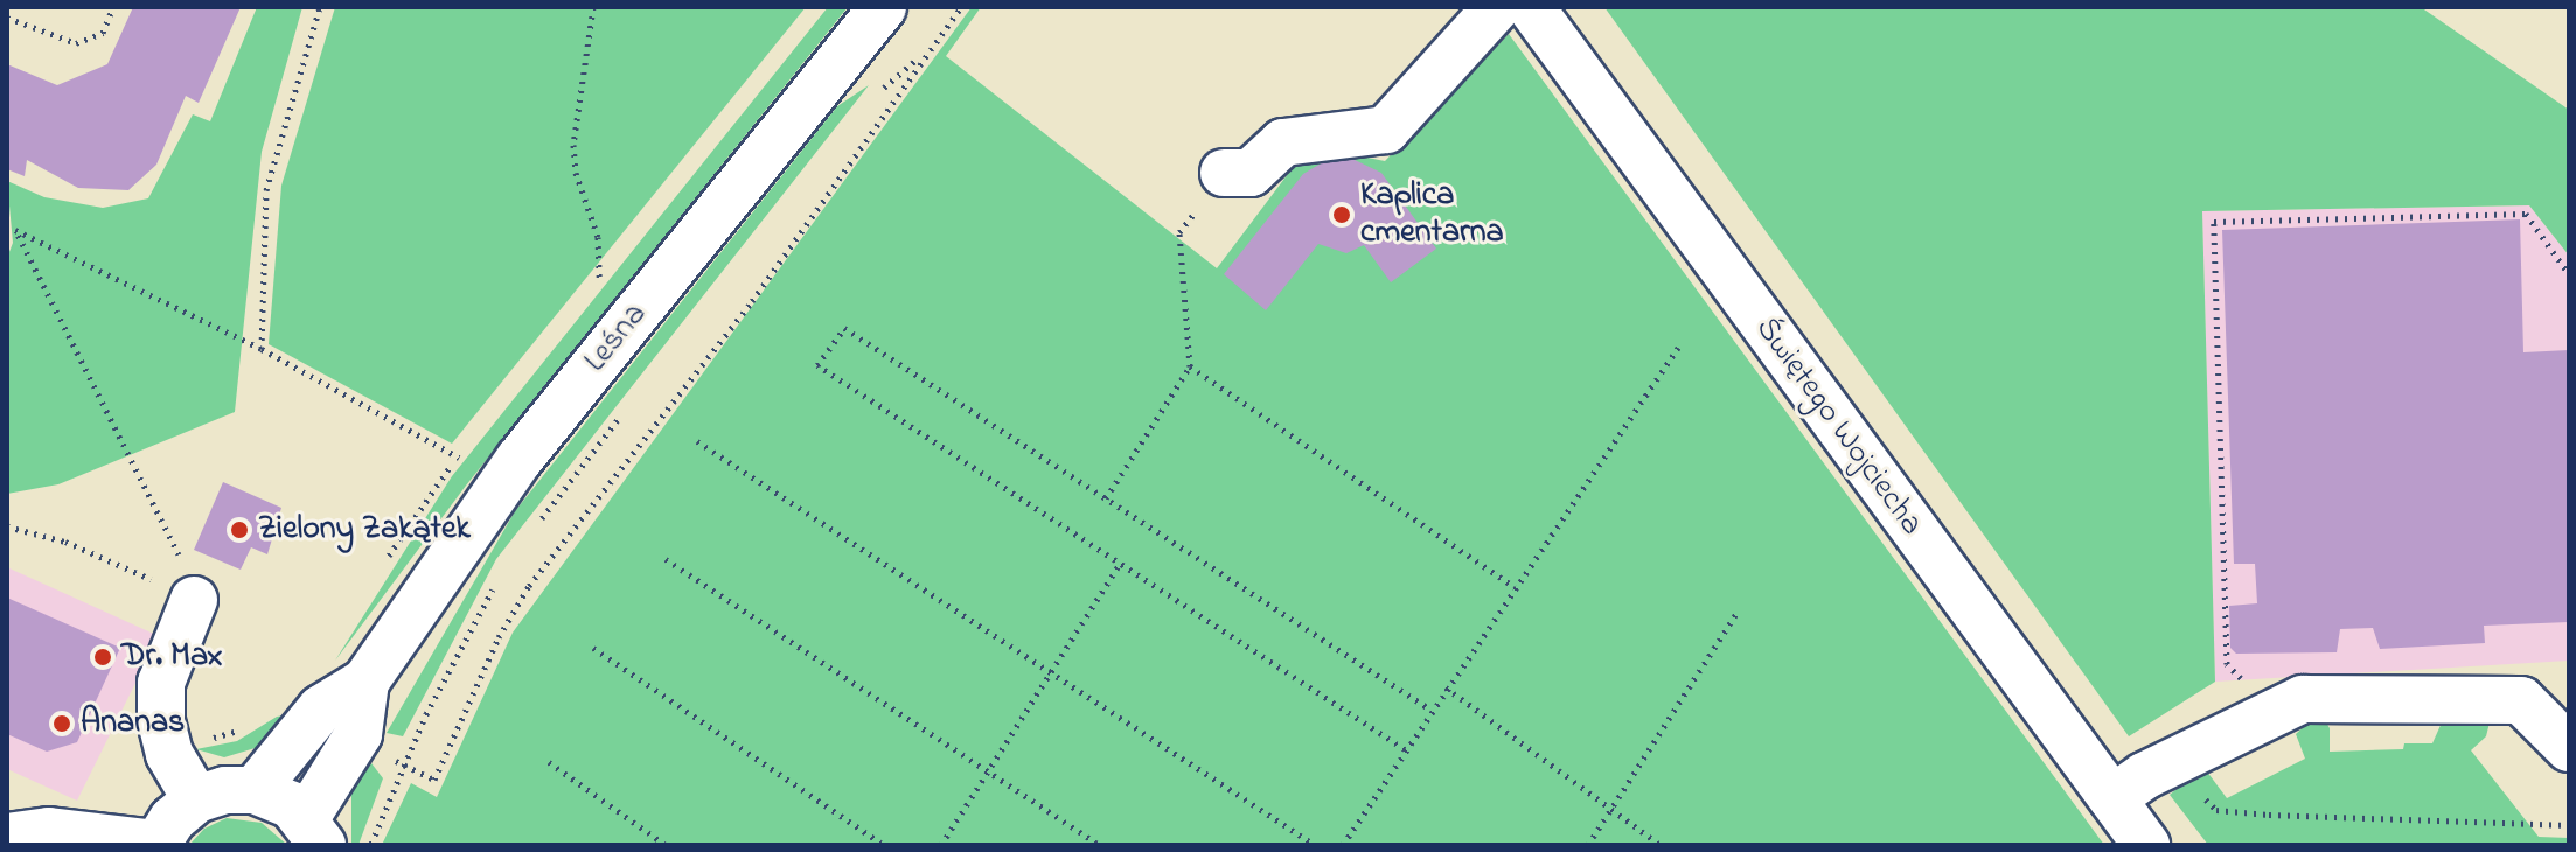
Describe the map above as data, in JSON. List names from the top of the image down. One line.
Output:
{"streets":{"street":["Leśna","Świętego Wojciecha"]},"places":["Kaplica cmentarna","Zielony Zakątek","Dr. Max","Ananas"]}
